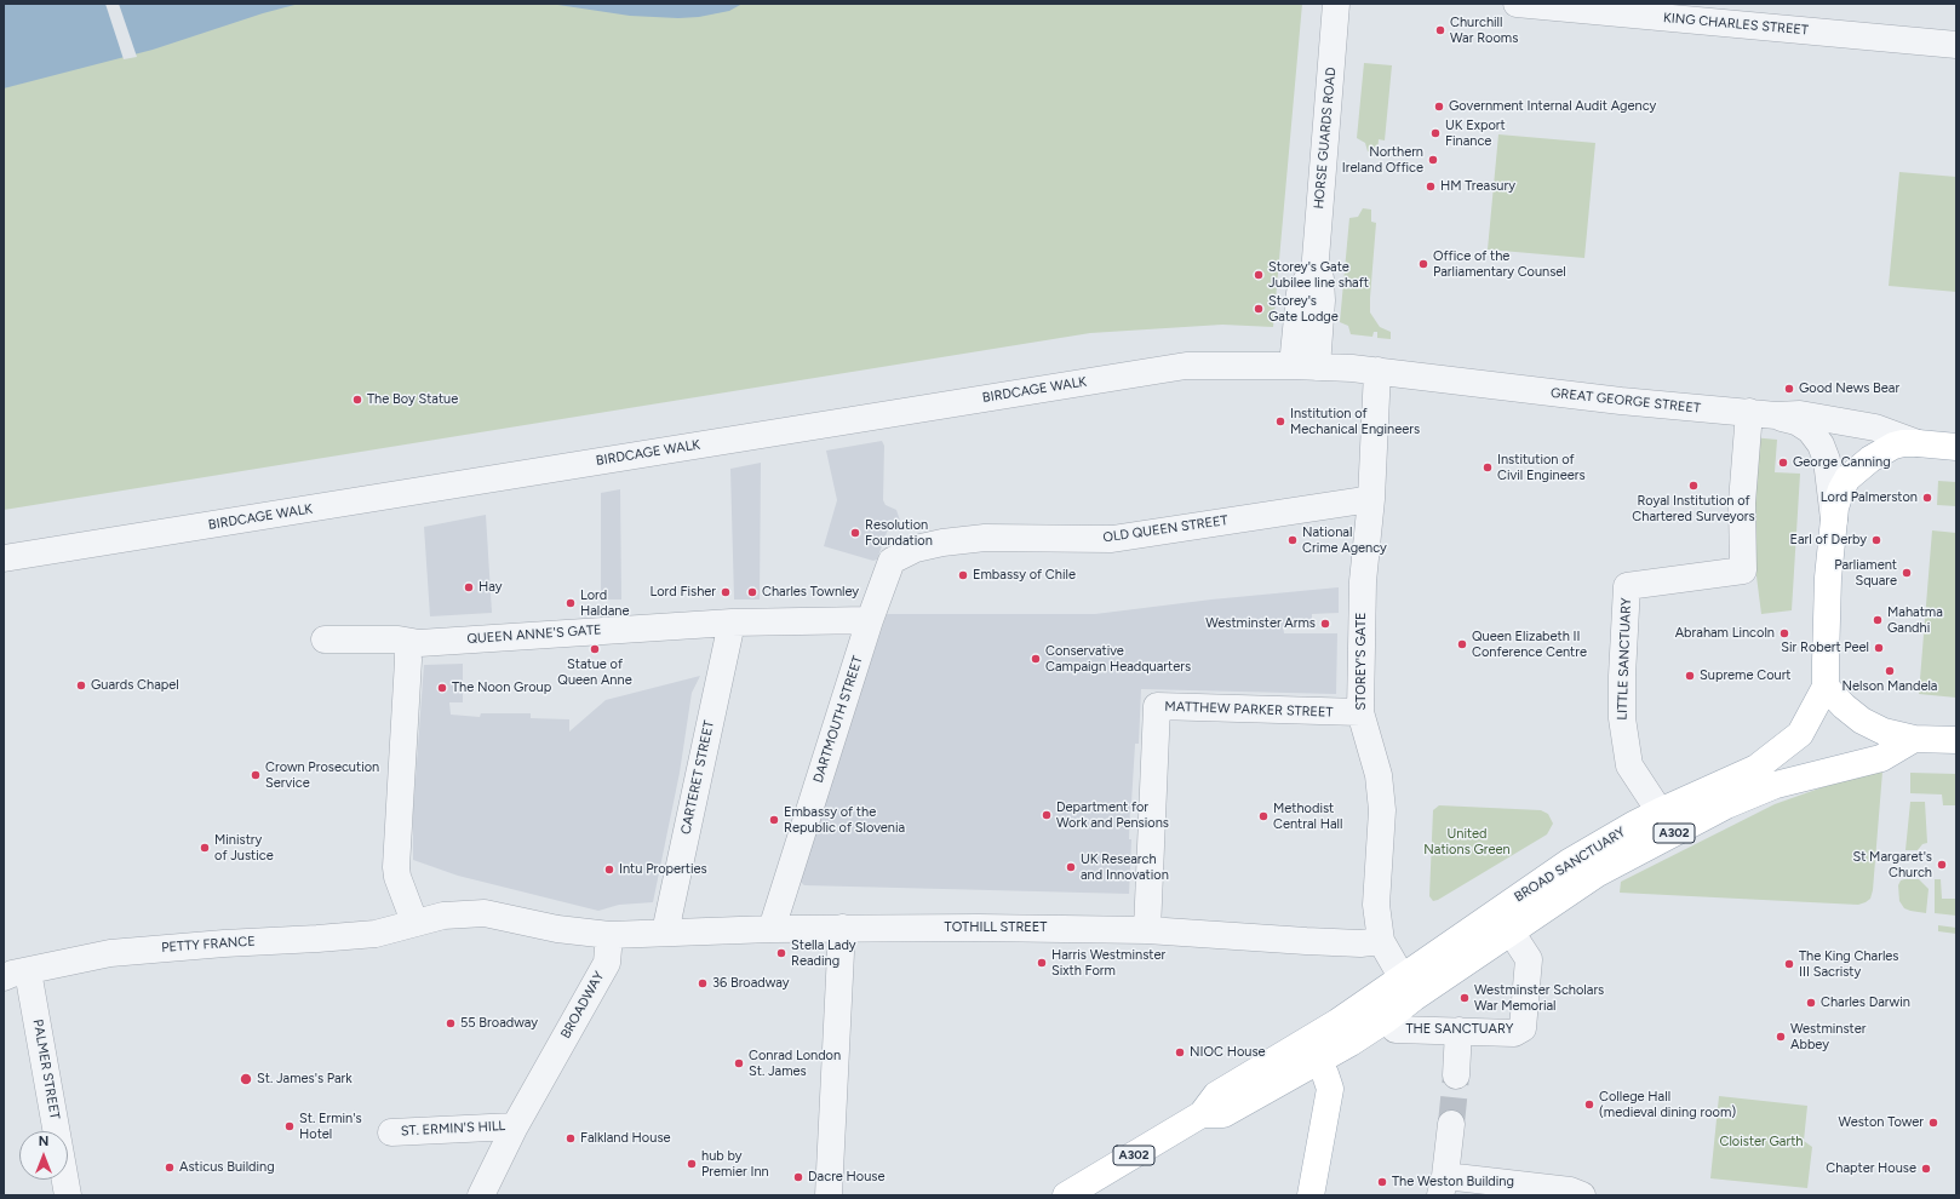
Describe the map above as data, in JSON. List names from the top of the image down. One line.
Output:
{"streets":{"main road":["GREAT GEORGE STREET","A302","BROAD SANCTUARY"],"street":["KING CHARLES STREET","HORSE GUARDS ROAD","BIRDCAGE WALK","OLD QUEEN STREET","QUEEN ANNE'S GATE","LITTLE SANCTUARY","STOREY'S GATE","MATTHEW PARKER STREET","DARTMOUTH STREET","CARTERET STREET","TOTHILL STREET","PETTY FRANCE","BROADWAY","THE SANCTUARY","PALMER STREET","ST. ERMIN'S HILL"]},"crossings":[["HORSE GUARDS ROAD","BIRDCAGE WALK"],["HORSE GUARDS ROAD","GREAT GEORGE STREET"],["BIRDCAGE WALK","GREAT GEORGE STREET"],["GREAT GEORGE STREET","LITTLE SANCTUARY"],["GREAT GEORGE STREET","STOREY'S GATE"],["GREAT GEORGE STREET","A302"],["OLD QUEEN STREET","QUEEN ANNE'S GATE"],["OLD QUEEN STREET","STOREY'S GATE"],["OLD QUEEN STREET","DARTMOUTH STREET"],["QUEEN ANNE'S GATE","DARTMOUTH STREET"],["QUEEN ANNE'S GATE","CARTERET STREET"],["LITTLE SANCTUARY","BROAD SANCTUARY"],["STOREY'S GATE","MATTHEW PARKER STREET"],["STOREY'S GATE","BROAD SANCTUARY"],["STOREY'S GATE","TOTHILL STREET"],["MATTHEW PARKER STREET","TOTHILL STREET"],["DARTMOUTH STREET","TOTHILL STREET"],["CARTERET STREET","TOTHILL STREET"],["A302","BROAD SANCTUARY"],["BROAD SANCTUARY","THE SANCTUARY"],["TOTHILL STREET","BROADWAY"],["PETTY FRANCE","PALMER STREET"],["BROADWAY","ST. ERMIN'S HILL"]],"parks":["United Nations Green","Cloister Garth"],"places":["Churchill War Rooms","Government Internal Audit Agency","UK Export Finance","Northern Ireland Office","HM Treasury","Office of the Parliamentary Counsel","Storey's Gate Jubilee line shaft","Storey's Gate Lodge","Good News Bear","The Boy Statue","Institution of Mechanical Engineers","George Canning","Institution of Civil Engineers","Royal Institution of Chartered Surveyors","Lord Palmerston","Resolution Foundation","National Crime Agency","Earl of Derby","Parliament Square","Embassy of Chile","Hay","Lord Fisher","Charles Townley","Lord Haldane","Mahatma Gandhi","Westminster Arms","Abraham Lincoln","Queen Elizabeth II Conference Centre","Sir Robert Peel","Statue of Queen Anne","Conservative Campaign Headquarters","Nelson Mandela","Supreme Court","Guards Chapel","The Noon Group","Crown Prosecution Service","Department for Work and Pensions","Methodist Central Hall","Embassy of the Republic of Slovenia","Ministry of Justice","St Margaret's Church","UK Research and Innovation","Intu Properties","Stella Lady Reading","Harris Westminster Sixth Form","The King Charles III Sacristy","36 Broadway","Westminster Scholars War Memorial","Charles Darwin","55 Broadway","Westminster Abbey","NIOC House","Conrad London St. James","St. James's Park","College Hall (medieval dining room)","Weston Tower","St. Ermin's Hotel","Falkland House","hub by Premier Inn","Asticus Building","Chapter House","Dacre House","The Weston Building"],"north":"top"}
